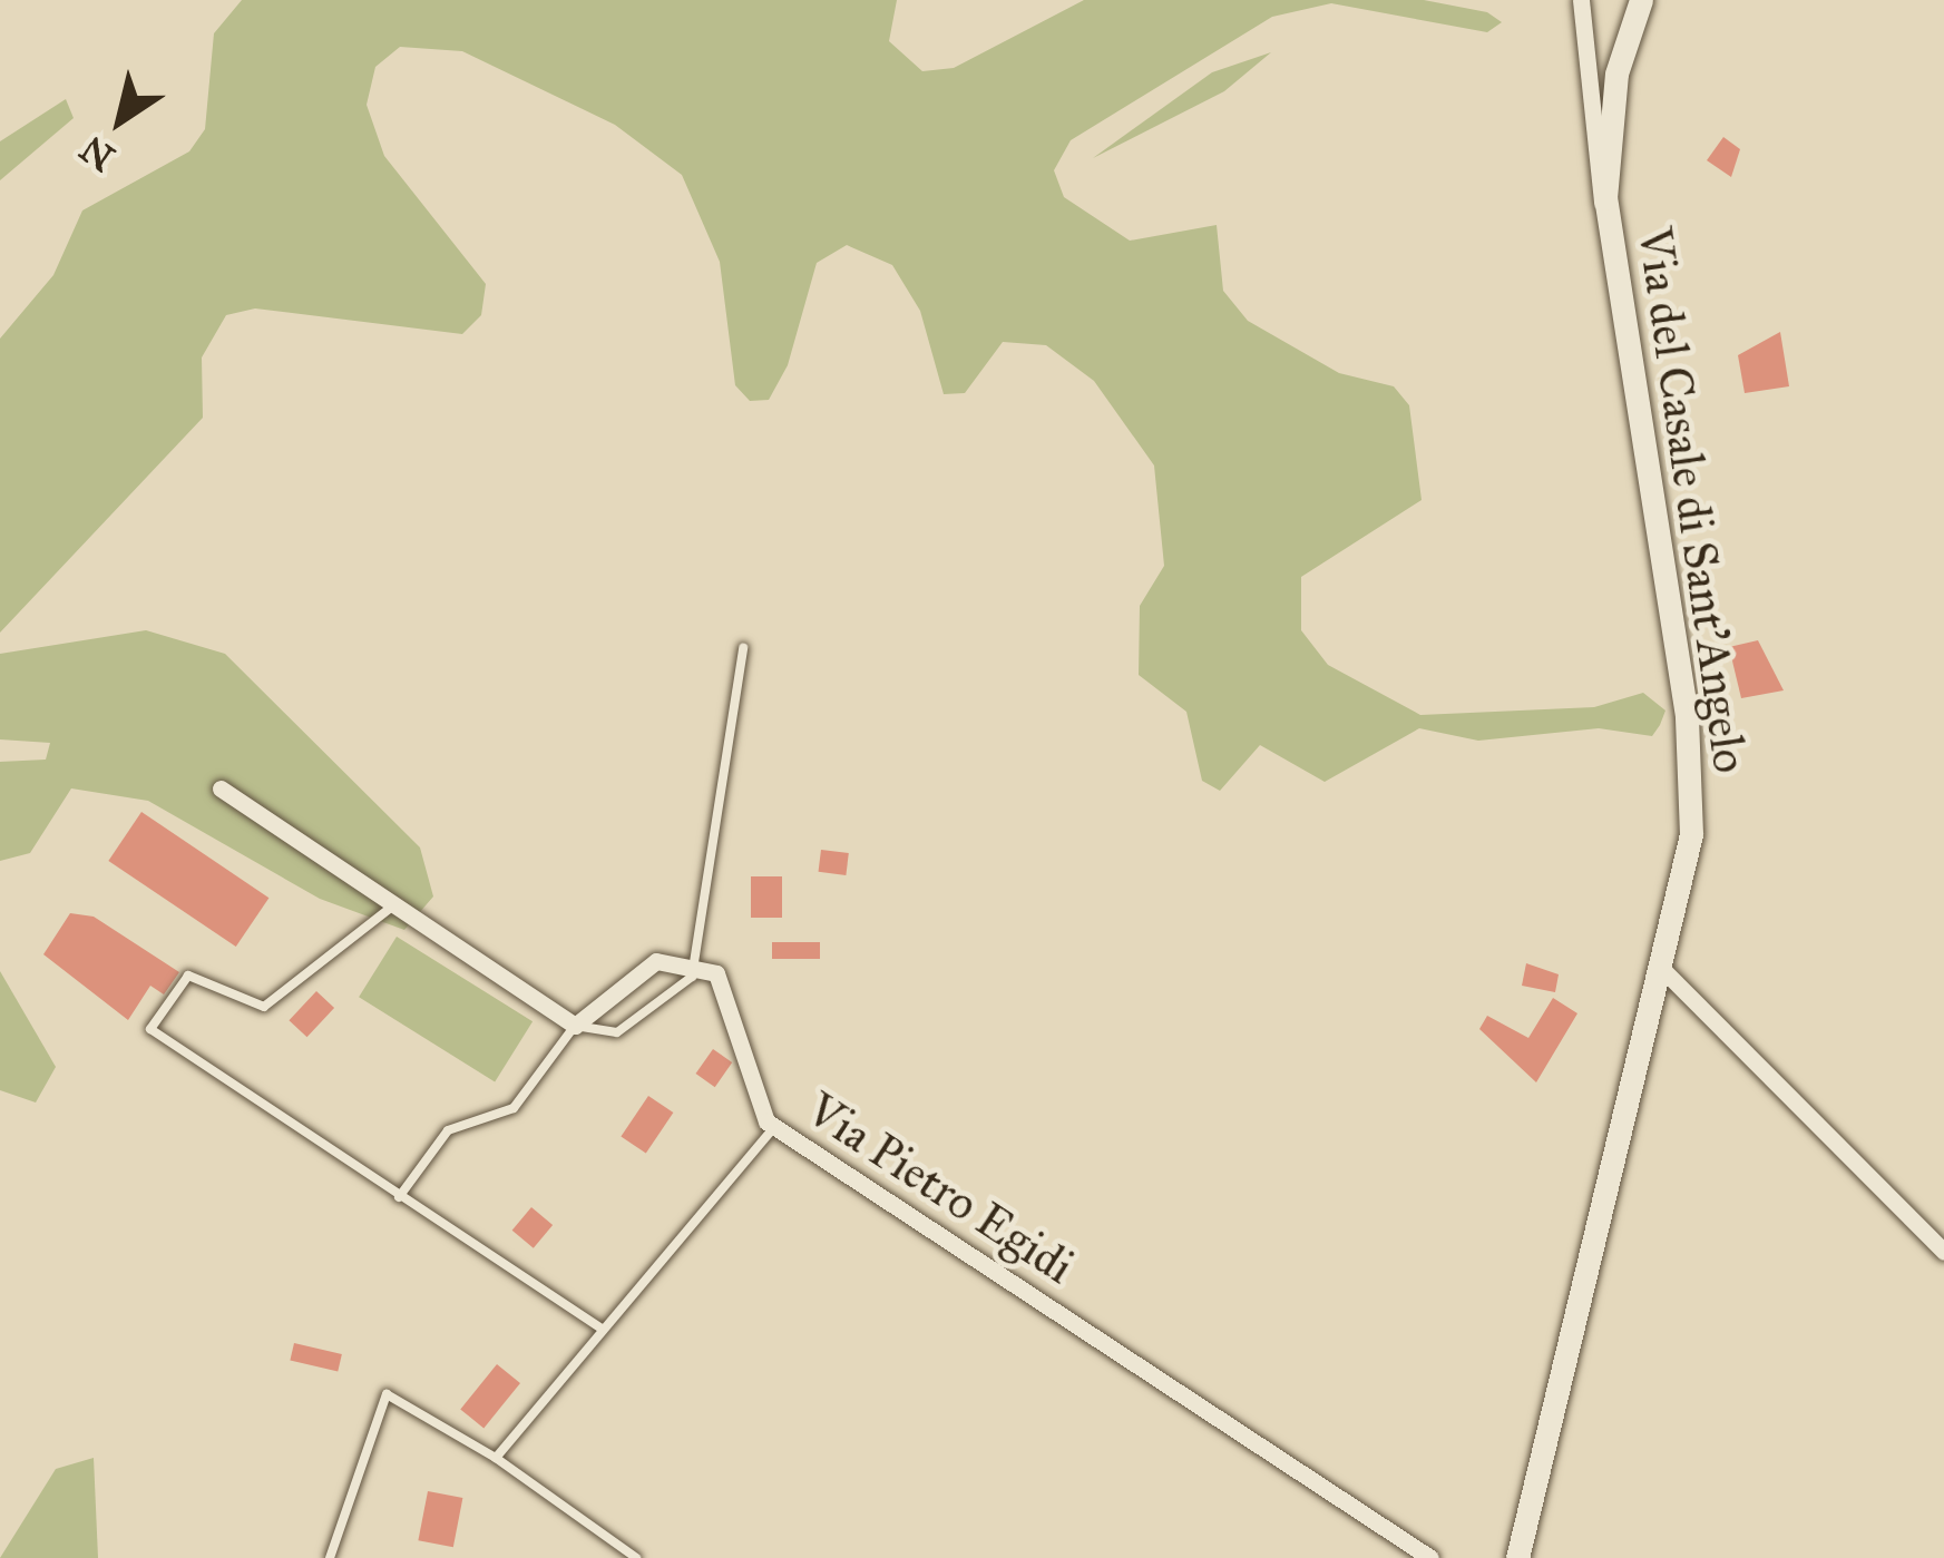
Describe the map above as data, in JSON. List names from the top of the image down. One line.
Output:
{"streets":{"main road":["Via del Casale di Sant'Angelo"],"street":["Via Pietro Egidi"]},"north":"bottom left"}
